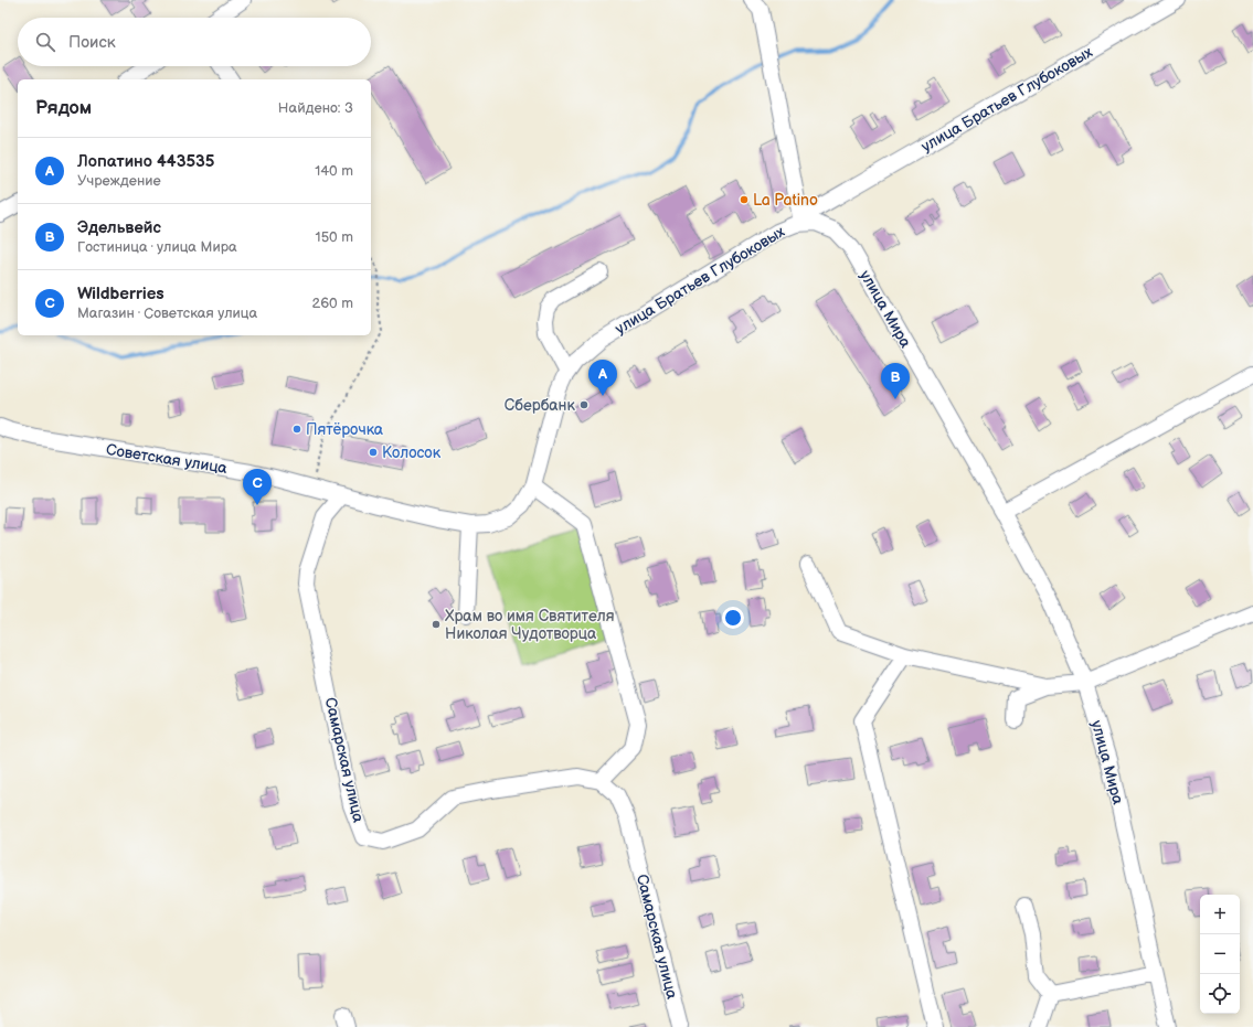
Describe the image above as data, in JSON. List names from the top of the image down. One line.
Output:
{"streets":{"street":["улица Братьев Глубоковых","улица Мира","Советская улица","Самарская улица"]},"crossings":[["улица Братьев Глубоковых","улица Мира"],["улица Братьев Глубоковых","Советская улица"],["Советская улица","Самарская улица"]],"places":["La Patino","Сбербанк","Пятёрочка","Колосок","Храм во имя Святителя Николая Чудотворца"],"page":{"search":"Поиск","heading":["Рядом","Найдено: 3"],"list":[{"mark":"A","name":"Лопатино 443535","note":"Учреждение","value":"140 m"},{"mark":"B","name":"Эдельвейс","note":"Гостиница · улица Мира","value":"150 m"},{"mark":"C","name":"Wildberries","note":"Магазин · Советская улица","value":"260 m"}],"pins":["A","B","C"],"map_buttons":["+","−"]}}
